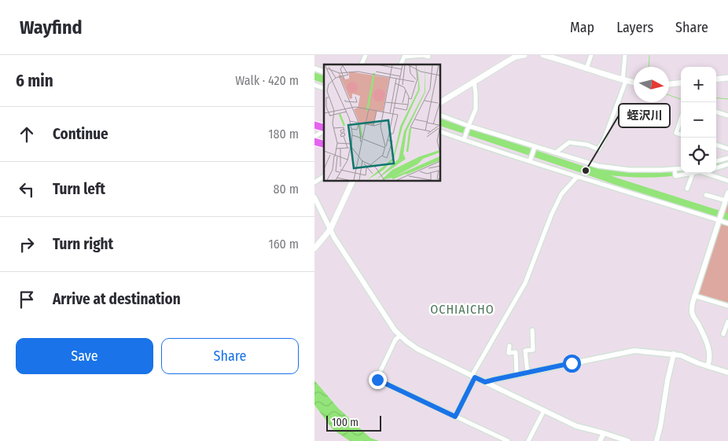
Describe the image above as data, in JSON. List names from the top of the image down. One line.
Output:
{"districts":["OCHIAICHO"],"places":["蛭沢川"],"scale_bar":"100 m","north":"right","page":{"header":"Wayfind","nav":["Map","Layers","Share"],"heading":["6 min","Walk · 420 m"],"map_buttons":["+","−"],"list":[["Continue","180 m"],["Turn left","80 m"],["Turn right","160 m"],"Arrive at destination"],"buttons":["Save","Share"],"scale":"100 m"}}
